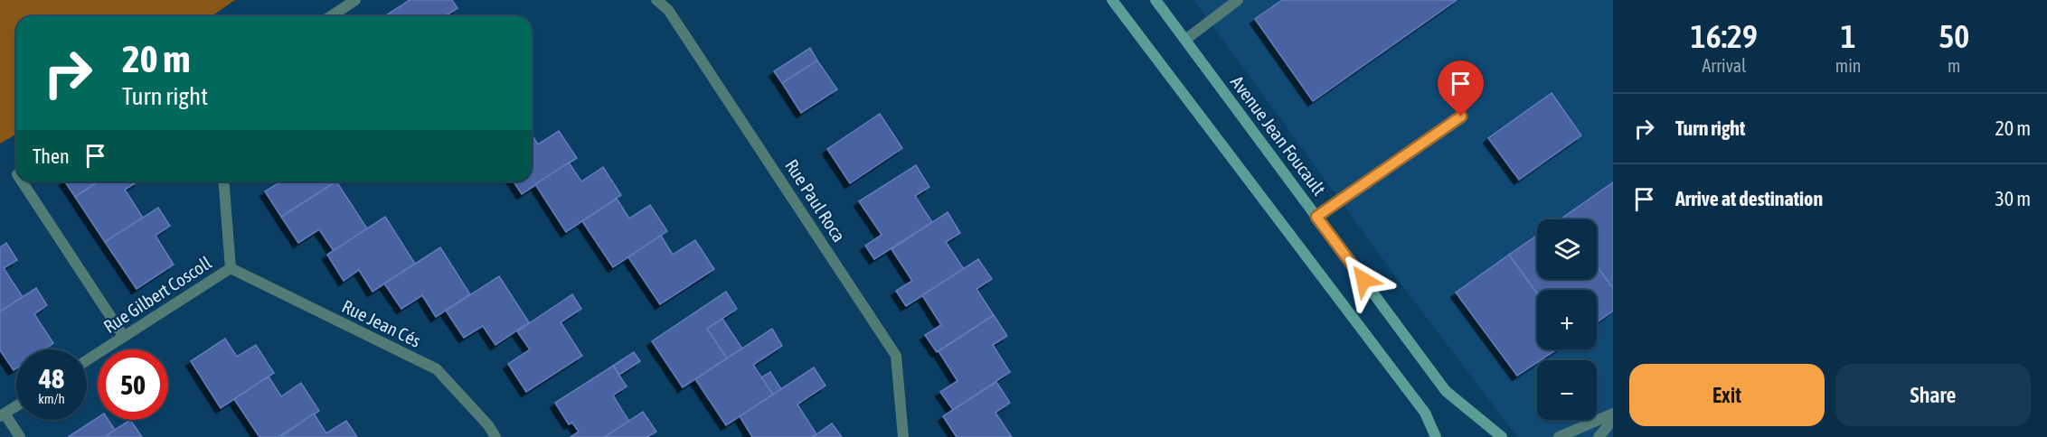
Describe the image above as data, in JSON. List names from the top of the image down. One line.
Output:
{"streets":{"main road":["Avenue Jean Foucault"],"street":["Rue Paul Roca","Rue Gilbert Coscoll","Rue Jean Cés"]},"crossings":[["Rue Gilbert Coscoll","Rue Jean Cés"]],"page":{"eta":["16:29","Arrival","1","min","50","m"],"turn":["20 m","Turn right"],"list":[{"name":"Turn right","value":"20 m"},{"name":"Arrive at destination","value":"30 m"}],"then":"Then","map_buttons":["+","−"],"speed":"48 km/h","limit":"50","buttons":["Exit","Share"]}}
